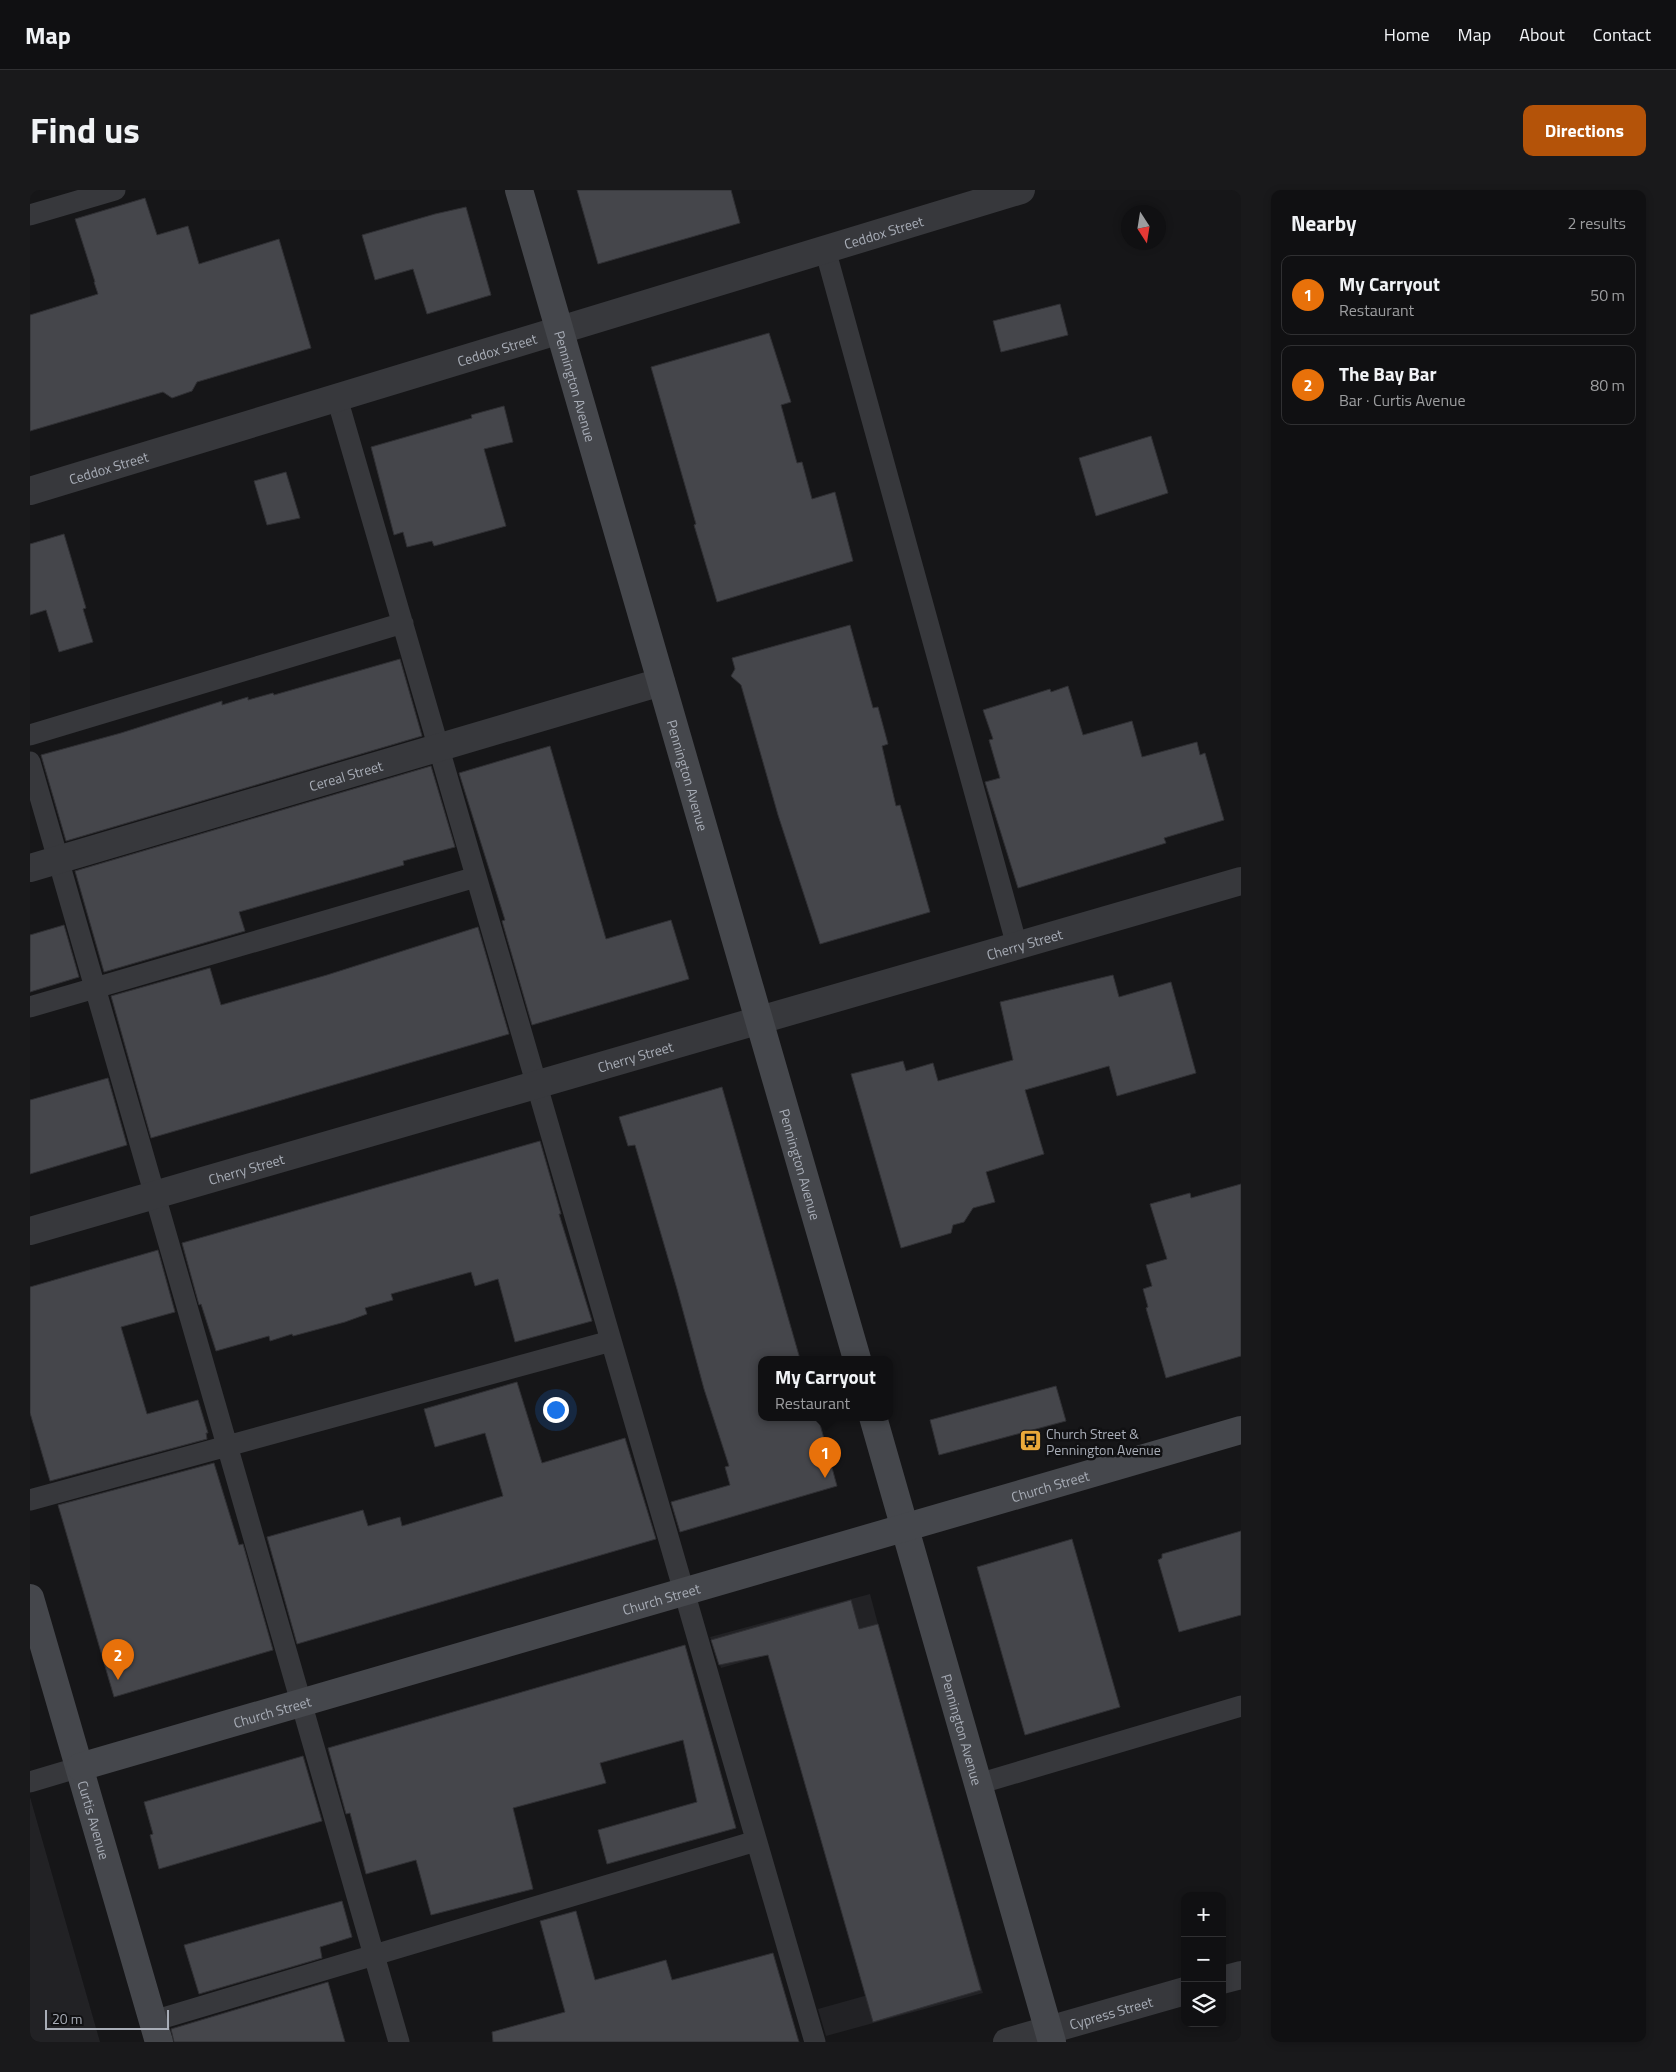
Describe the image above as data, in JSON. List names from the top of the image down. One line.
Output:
{"streets":{"main road":["Pennington Avenue","Church Street","Curtis Avenue"],"street":["Ceddox Street","Cereal Street","Cherry Street","Cypress Street"]},"crossings":[["Ceddox Street","Pennington Avenue"],["Pennington Avenue","Cereal Street"],["Pennington Avenue","Cherry Street"],["Pennington Avenue","Church Street"],["Pennington Avenue","Cypress Street"],["Church Street","Curtis Avenue"]],"places":{"bus stop":["Church Street & Pennington Avenue"]},"scale_bar":"20 m","north":"bottom","page":{"header":"Map","nav":["Home","Map","About","Contact"],"title":"Find us","buttons":"Directions","heading":["Nearby","2 results"],"list":[{"mark":"1","name":"My Carryout","note":"Restaurant","value":"50 m"},{"mark":"2","name":"The Bay Bar","note":"Bar · Curtis Avenue","value":"80 m"}],"popup":["My Carryout","Restaurant"],"pins":["1","2"],"map_buttons":["+","−"],"scale":"20 m"}}
